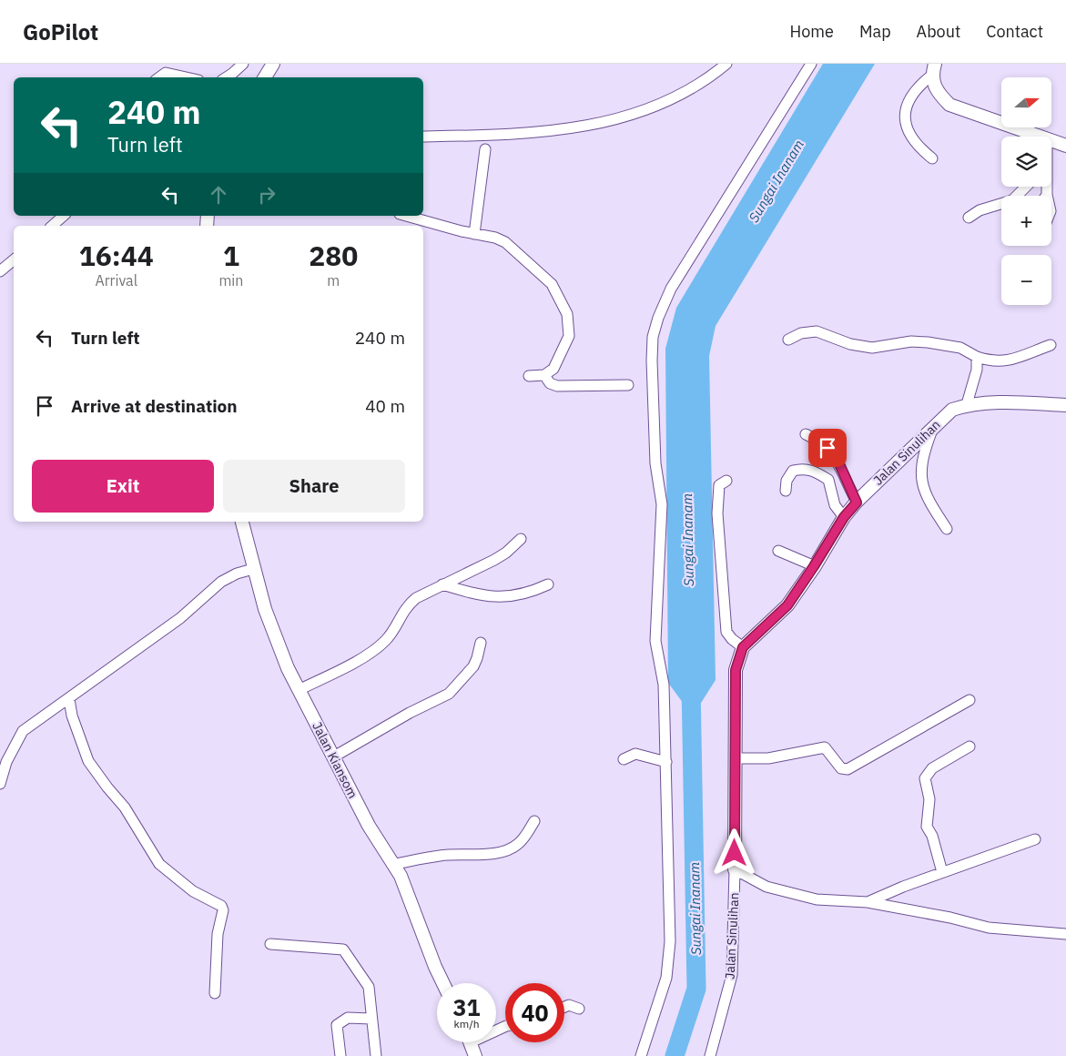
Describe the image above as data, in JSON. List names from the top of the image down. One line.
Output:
{"streets":{"street":["Jalan Sinulihan","Jalan Kiansom"]},"water":["Sungai Inanam"],"north":"right","page":{"header":"GoPilot","nav":["Home","Map","About","Contact"],"map_buttons":["+","−"],"turn":["240 m","Turn left"],"eta":["16:44","Arrival","1","min","280","m"],"list":[{"name":"Turn left","value":"240 m"},{"name":"Arrive at destination","value":"40 m"}],"buttons":["Exit","Share"],"speed":"31 km/h","limit":"40"}}
